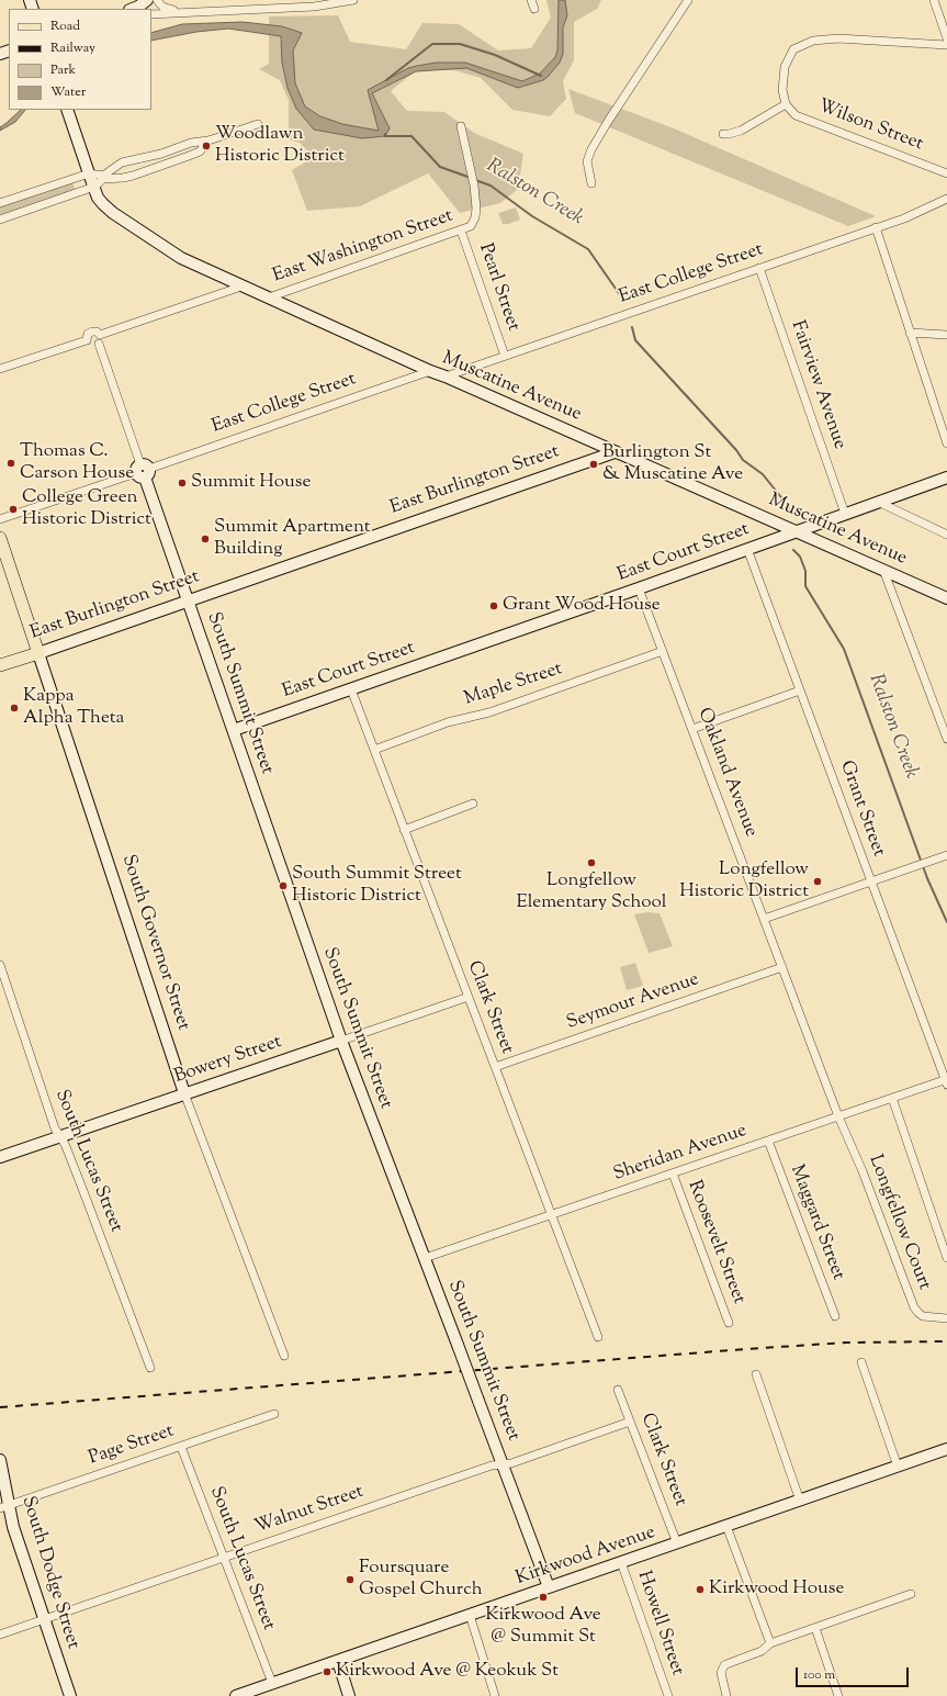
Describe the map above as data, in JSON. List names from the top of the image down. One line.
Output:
{"streets":{"main road":["East Burlington Street","South Governor Street"],"street":["Wilson Street","East Washington Street","East College Street","Pearl Street","Fairview Avenue","Muscatine Avenue","East Court Street","Maple Street","South Summit Street","Oakland Avenue","Grant Street","Seymour Avenue","Clark Street","Bowery Street","Sheridan Avenue","South Lucas Street","Maggard Street","Longfellow Court","Roosevelt Street","Page Street","Walnut Street","Kirkwood Avenue","South Dodge Street","Howell Street"]},"crossings":[["East Washington Street","Pearl Street"],["East Washington Street","Muscatine Avenue"],["East College Street","Pearl Street"],["East College Street","Fairview Avenue"],["East College Street","Muscatine Avenue"],["East College Street","South Summit Street"],["Fairview Avenue","East Court Street"],["Muscatine Avenue","East Burlington Street"],["Muscatine Avenue","East Court Street"],["East Burlington Street","South Summit Street"],["East Burlington Street","South Governor Street"],["East Court Street","South Summit Street"],["East Court Street","Oakland Avenue"],["East Court Street","Grant Street"],["East Court Street","Clark Street"],["Maple Street","Oakland Avenue"],["Maple Street","Clark Street"],["South Summit Street","Bowery Street"],["South Summit Street","Sheridan Avenue"],["South Summit Street","Walnut Street"],["South Summit Street","Kirkwood Avenue"],["Oakland Avenue","Seymour Avenue"],["Oakland Avenue","Sheridan Avenue"],["Oakland Avenue","Longfellow Court"],["Grant Street","Sheridan Avenue"],["South Governor Street","Bowery Street"],["Seymour Avenue","Clark Street"],["Clark Street","Bowery Street"],["Clark Street","Sheridan Avenue"],["Clark Street","Walnut Street"],["Clark Street","Kirkwood Avenue"],["Bowery Street","South Lucas Street"],["Sheridan Avenue","Maggard Street"],["Sheridan Avenue","Longfellow Court"],["Sheridan Avenue","Roosevelt Street"],["South Lucas Street","Page Street"],["South Lucas Street","Walnut Street"],["South Lucas Street","Kirkwood Avenue"],["Page Street","South Dodge Street"],["Walnut Street","South Dodge Street"],["Kirkwood Avenue","Howell Street"]],"water":["Ralston Creek"],"places":["Woodlawn Historic District","Thomas C. Carson House","Burlington St & Muscatine Ave","Summit House","College Green Historic District","Summit Apartment Building","Grant Wood House","Kappa Alpha Theta","Longfellow Elementary School","Longfellow Historic District","South Summit Street Historic District","Foursquare Gospel Church","Kirkwood House","Kirkwood Ave @ Summit St","Kirkwood Ave @ Keokuk St"],"legend":["Road","Railway","Park","Water"],"scale_bar":"100 m"}
